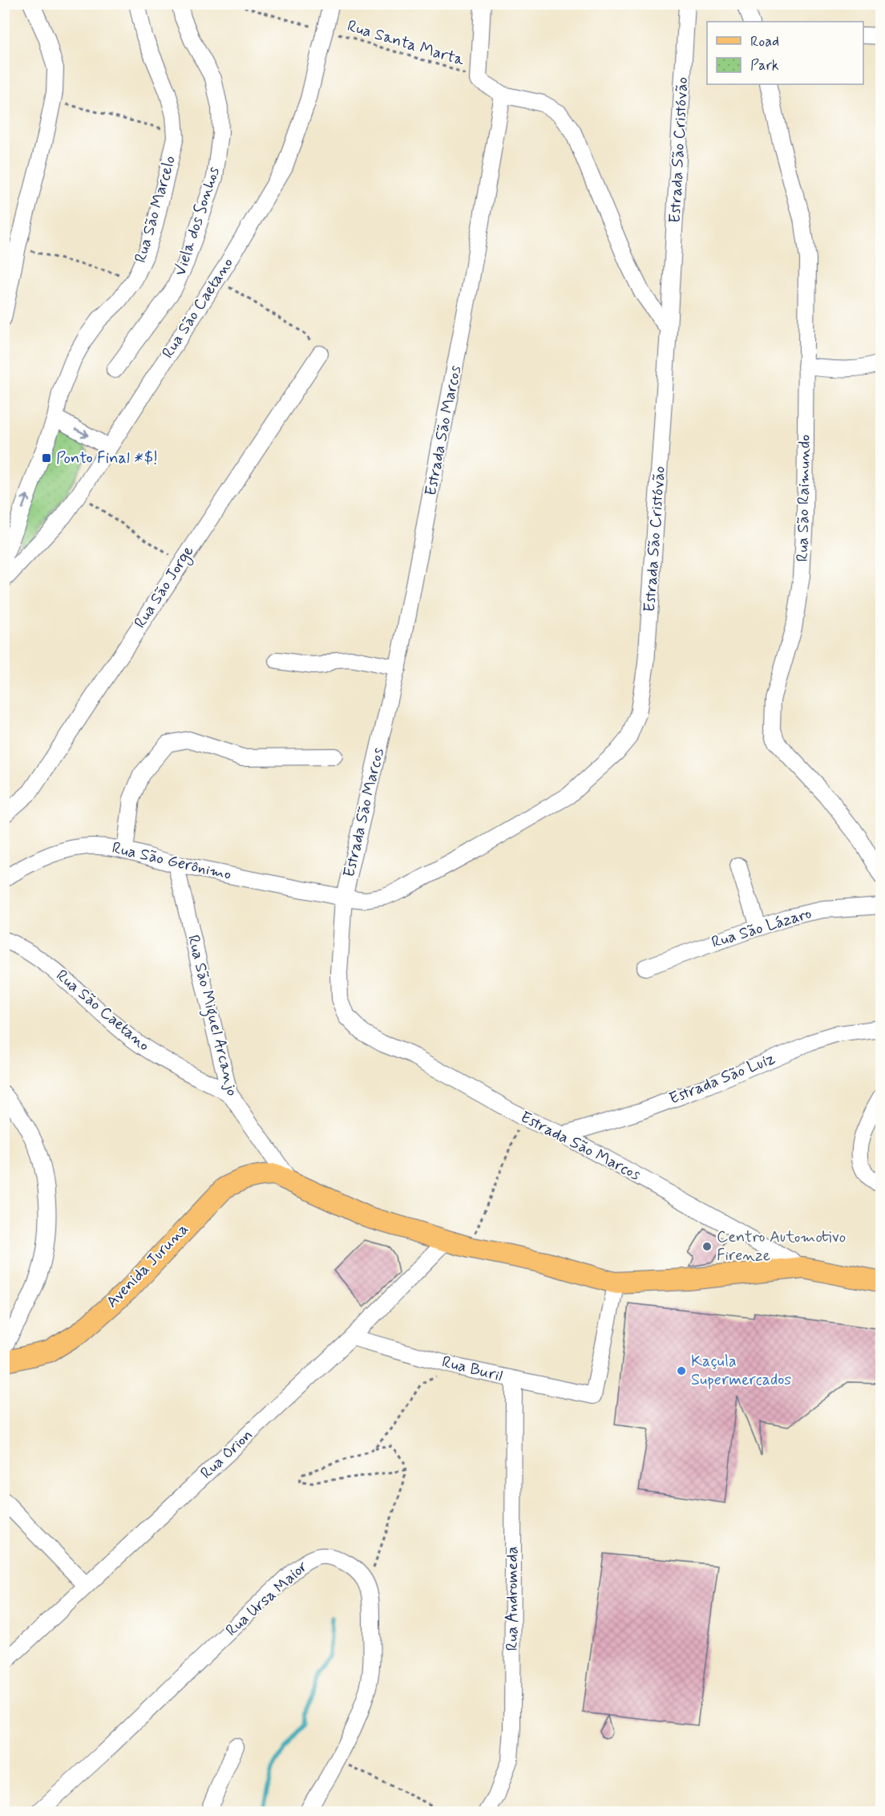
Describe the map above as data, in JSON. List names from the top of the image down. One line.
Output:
{"streets":{"main road":["Avenida Juruna"],"street":["Estrada São Cristóvão","Rua São Marcelo","Viela dos Sonhos","Rua São Caetano","Estrada São Marcos","Rua São Raimundo","Rua São Jorge","Rua São Gerônimo","Rua São Lázaro","Rua São Miguel Arcanjo","Estrada São Luiz","Rua Buril","Rua Orion","Rua Ursa Maior","Rua Andromeda"],"path":["Rua Santa Marta"]},"crossings":[["Rua Santa Marta","Rua São Caetano"],["Estrada São Cristóvão","Estrada São Marcos"],["Estrada São Cristóvão","Rua São Gerônimo"],["Rua São Caetano","Rua São Miguel Arcanjo"],["Estrada São Marcos","Rua São Gerônimo"],["Estrada São Marcos","Estrada São Luiz"],["Estrada São Marcos","Avenida Juruna"],["Rua São Gerônimo","Rua São Miguel Arcanjo"],["Rua São Miguel Arcanjo","Avenida Juruna"],["Avenida Juruna","Rua Orion"],["Rua Buril","Rua Orion"],["Rua Buril","Rua Andromeda"]],"places":{"transit":["Ponto Final *$!"],"other":["Centro Automotivo Firenze","Kaçula Supermercados"]},"legend":["Road","Park"]}
